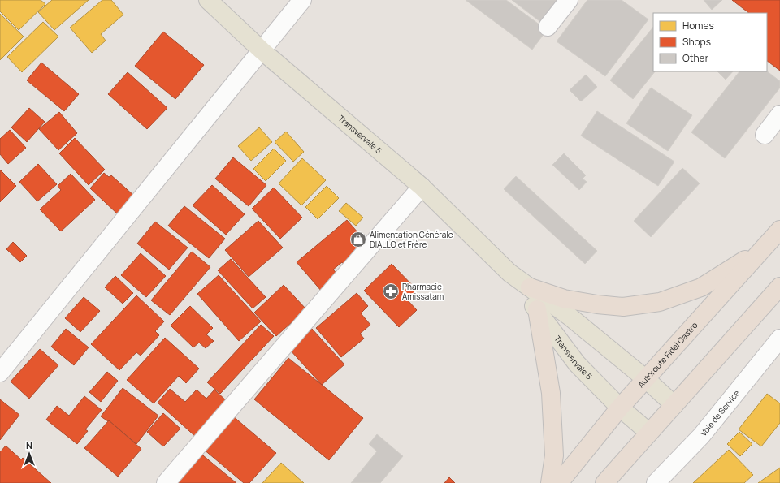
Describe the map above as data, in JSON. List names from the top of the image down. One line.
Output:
{"streets":{"highway":["Autoroute Fidel Castro"],"main road":["Transvervale 5"],"street":["Voie de Service"]},"crossings":[["Transvervale 5","Autoroute Fidel Castro"]],"places":{"shop":["Alimentation Générale DIALLO et Frère"],"pharmacy":["Pharmacie Amissatam"]},"legend":["Homes","Shops","Other"],"north":"top"}
